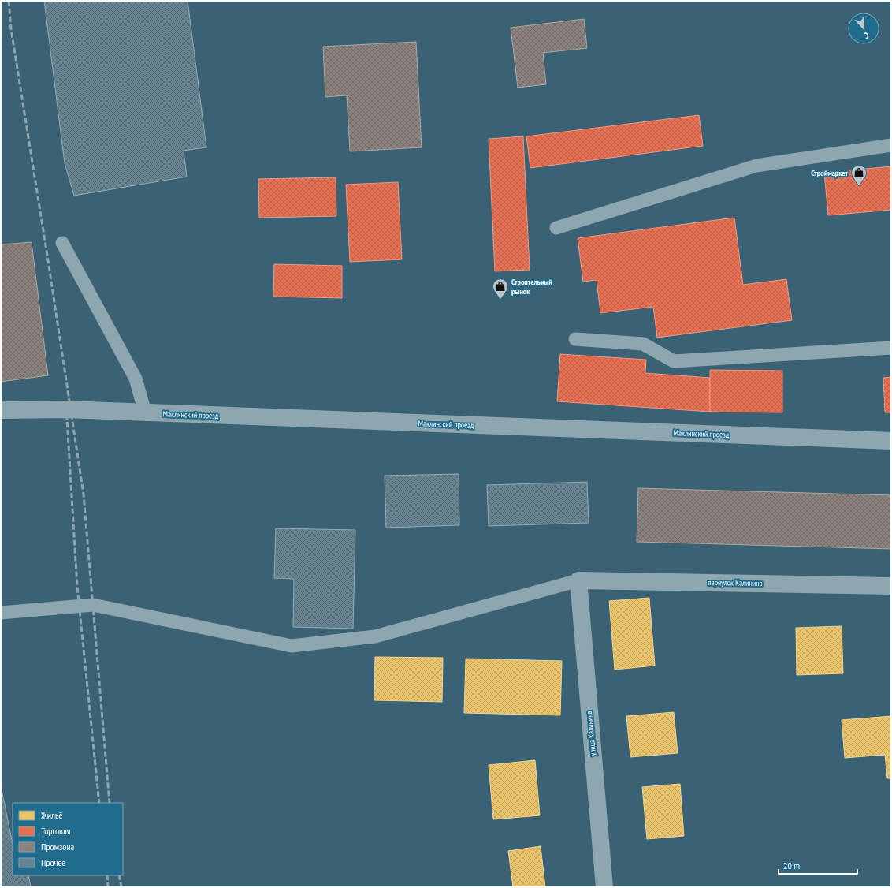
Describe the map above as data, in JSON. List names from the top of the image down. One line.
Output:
{"streets":{"street":["Маклинский проезд","переулок Калинина","улица Калинина"]},"crossings":[["переулок Калинина","улица Калинина"]],"places":{"shop":["Строймаркет","Строительный рынок"]},"legend":["Жильё","Торговля","Промзона","Прочее"],"scale_bar":"20 m","north":"bottom"}
